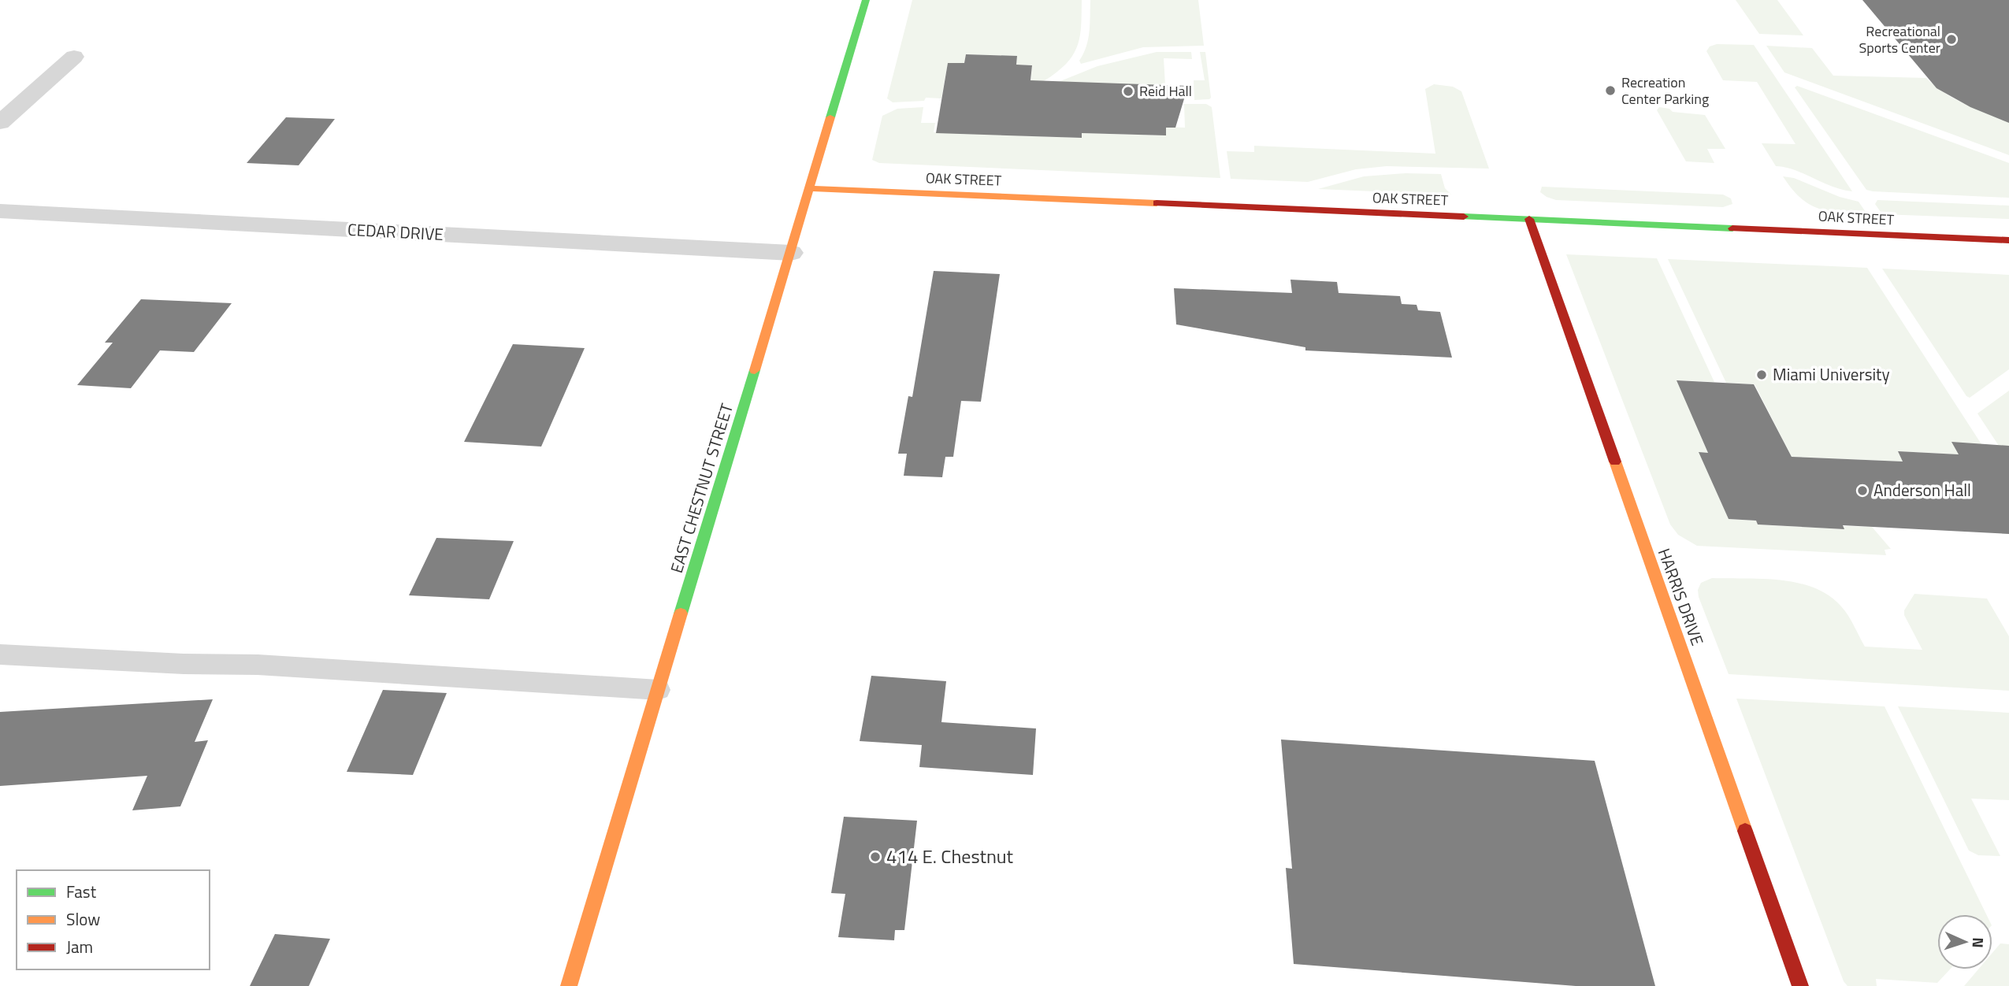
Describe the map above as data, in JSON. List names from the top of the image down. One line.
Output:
{"streets":{"street":["OAK STREET","CEDAR DRIVE","EAST CHESTNUT STREET","HARRIS DRIVE"]},"crossings":[["OAK STREET","EAST CHESTNUT STREET"],["OAK STREET","HARRIS DRIVE"],["CEDAR DRIVE","EAST CHESTNUT STREET"]],"places":["Recreational Sports Center","Recreation Center Parking","Reid Hall","Miami University","Anderson Hall","414 E. Chestnut"],"legend":["Fast","Slow","Jam"],"north":"right"}
